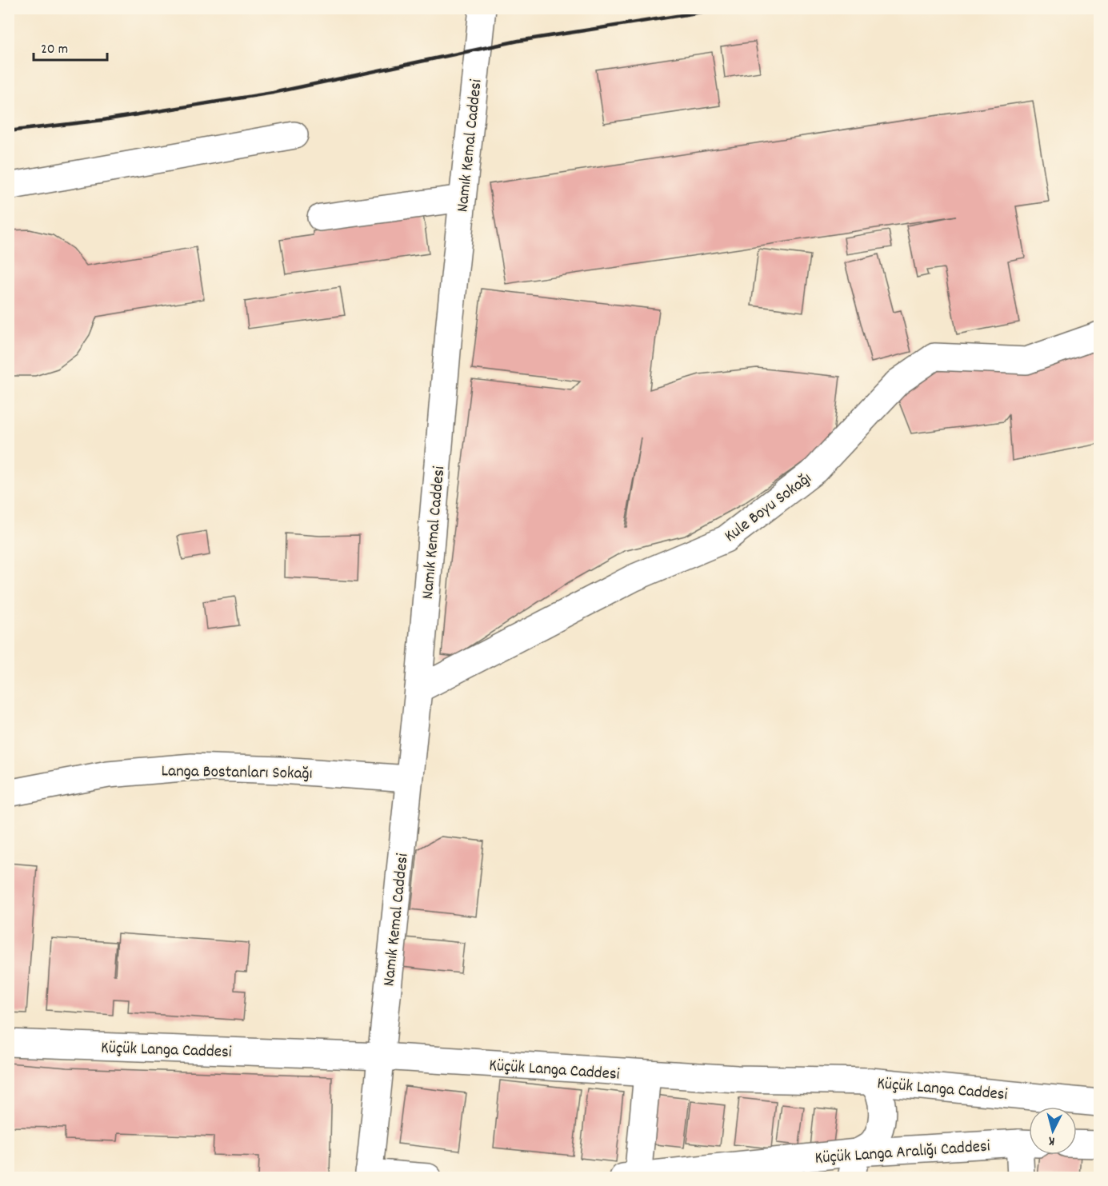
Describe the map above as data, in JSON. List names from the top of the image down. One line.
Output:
{"streets":{"street":["Namık Kemal Caddesi","Kule Boyu Sokağı","Langa Bostanları Sokağı","Küçük Langa Caddesi","Küçük Langa Aralığı Caddesi"]},"crossings":[["Namık Kemal Caddesi","Kule Boyu Sokağı"],["Namık Kemal Caddesi","Langa Bostanları Sokağı"],["Namık Kemal Caddesi","Küçük Langa Caddesi"]],"scale_bar":"20 m","north":"bottom"}
